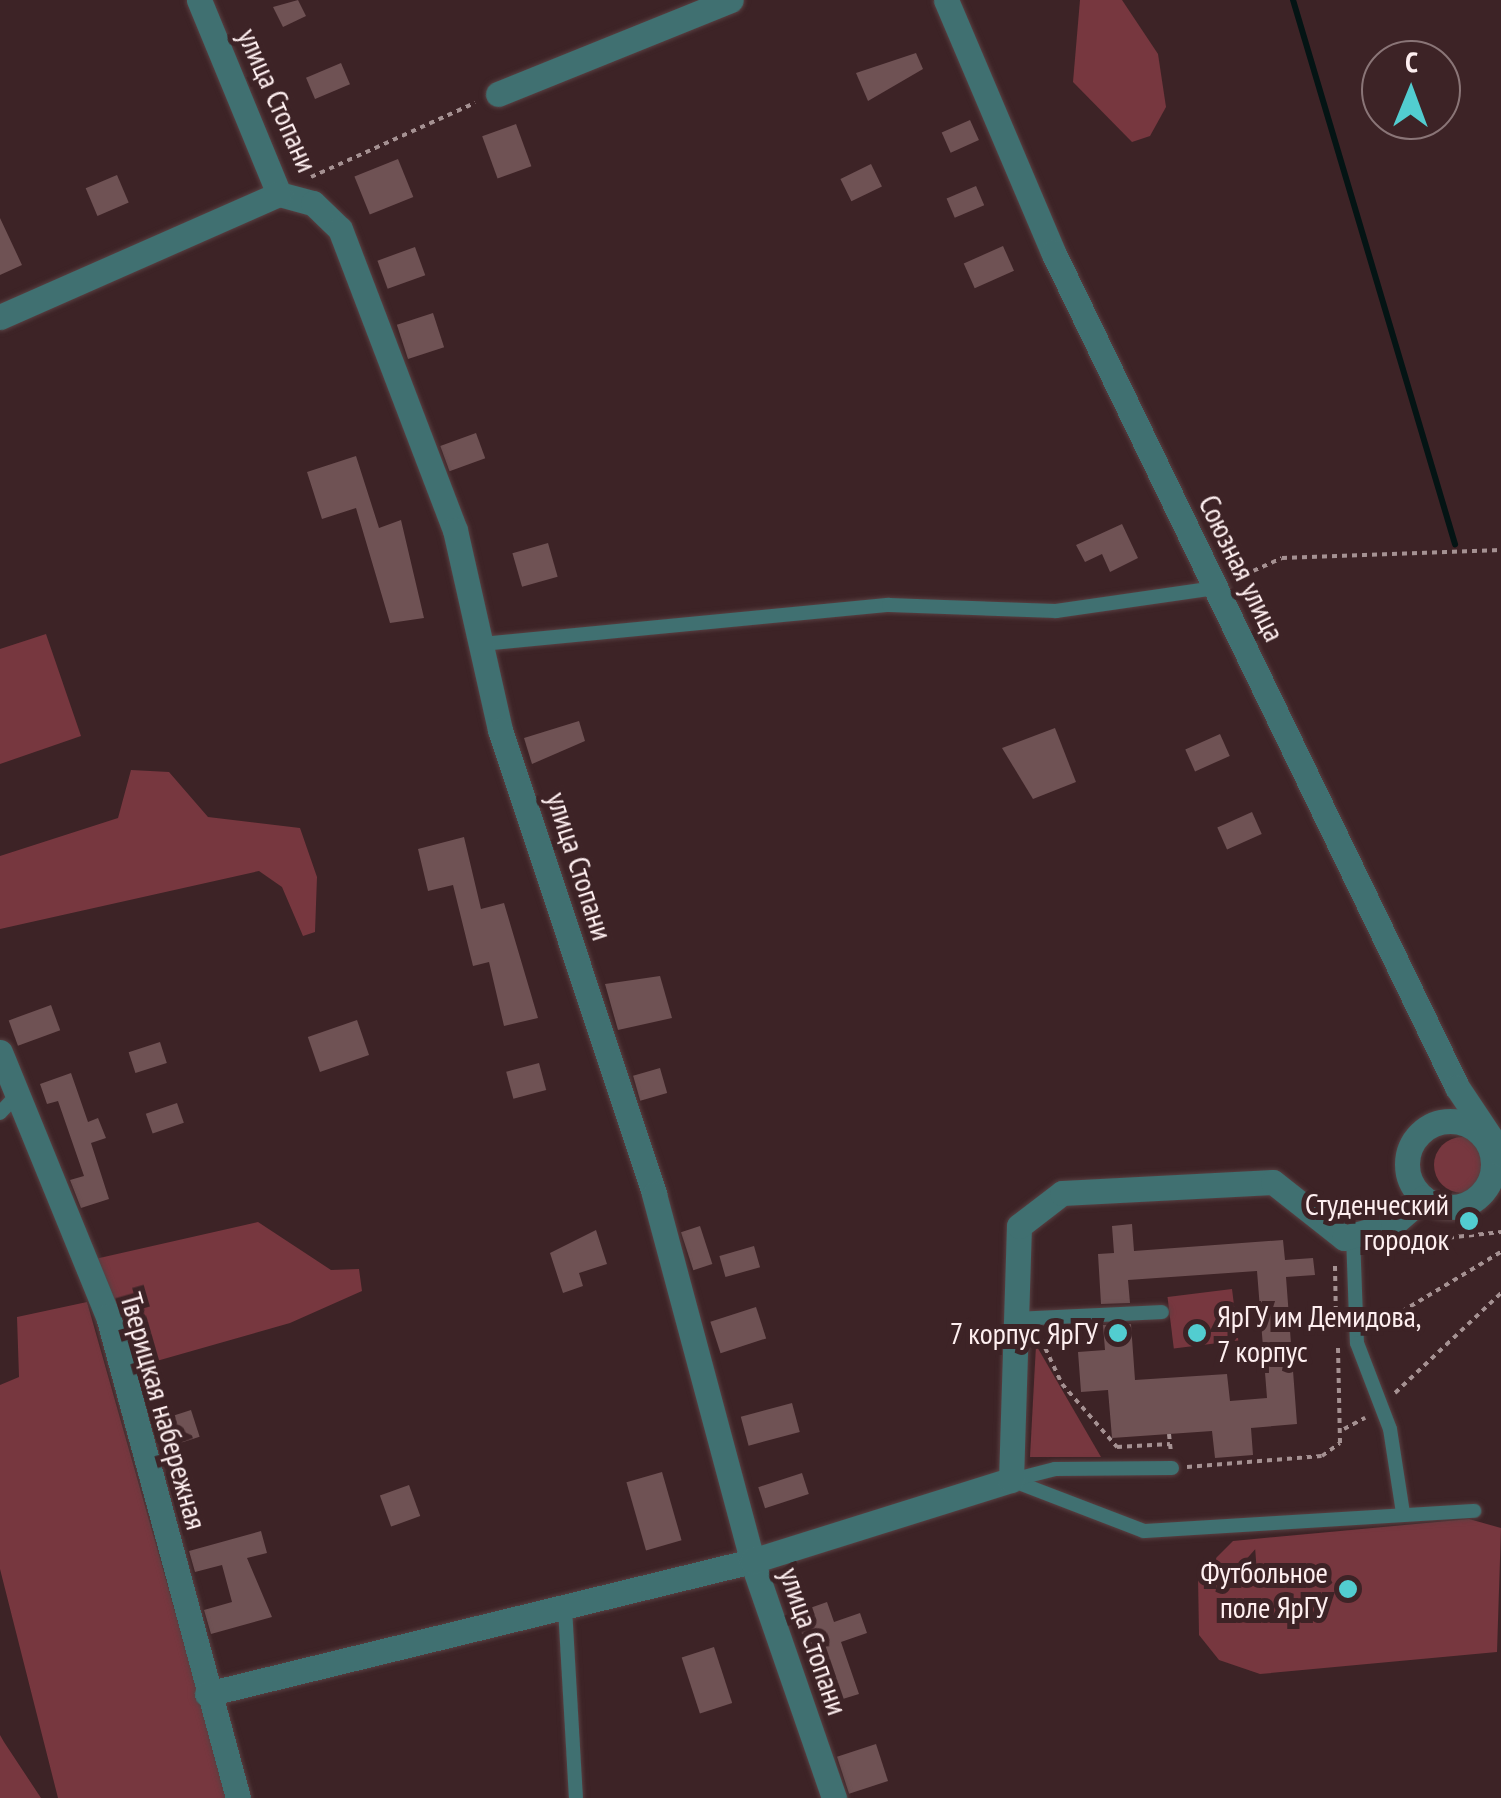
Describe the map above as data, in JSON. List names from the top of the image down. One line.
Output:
{"streets":{"street":["улица Стопани","Союзная улица","Тверицкая набережная"]},"places":["Студенческий городок","7 корпус ЯрГУ","ЯрГУ им Демидова, 7 корпус","Футбольное поле ЯрГУ"],"north":"top"}
